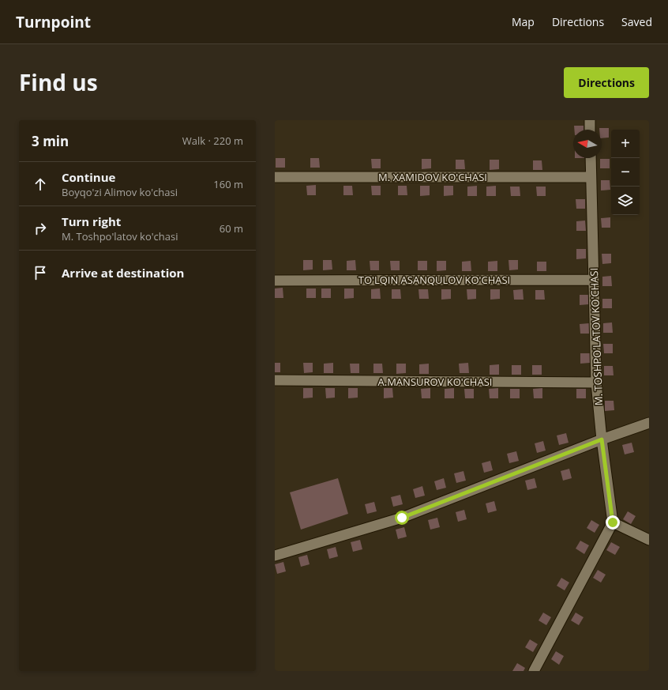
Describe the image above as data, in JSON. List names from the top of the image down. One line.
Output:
{"streets":{"street":["M. XAMIDOV KO'CHASI","TO'LQIN ASANQULOV KO'CHASI","M. TOSHPO'LATOV KO'CHASI","A.MANSUROV KO'CHASI"]},"crossings":[["M. XAMIDOV KO'CHASI","M. TOSHPO'LATOV KO'CHASI"],["TO'LQIN ASANQULOV KO'CHASI","M. TOSHPO'LATOV KO'CHASI"],["M. TOSHPO'LATOV KO'CHASI","A.MANSUROV KO'CHASI"]],"north":"left","page":{"header":"Turnpoint","nav":["Map","Directions","Saved"],"title":"Find us","buttons":"Directions","heading":["3 min","Walk · 220 m"],"map_buttons":["+","−"],"list":[["Continue","Boyqo'zi Alimov ko'chasi","160 m"],["Turn right","M. Toshpo'latov ko'chasi","60 m"],"Arrive at destination"]}}
